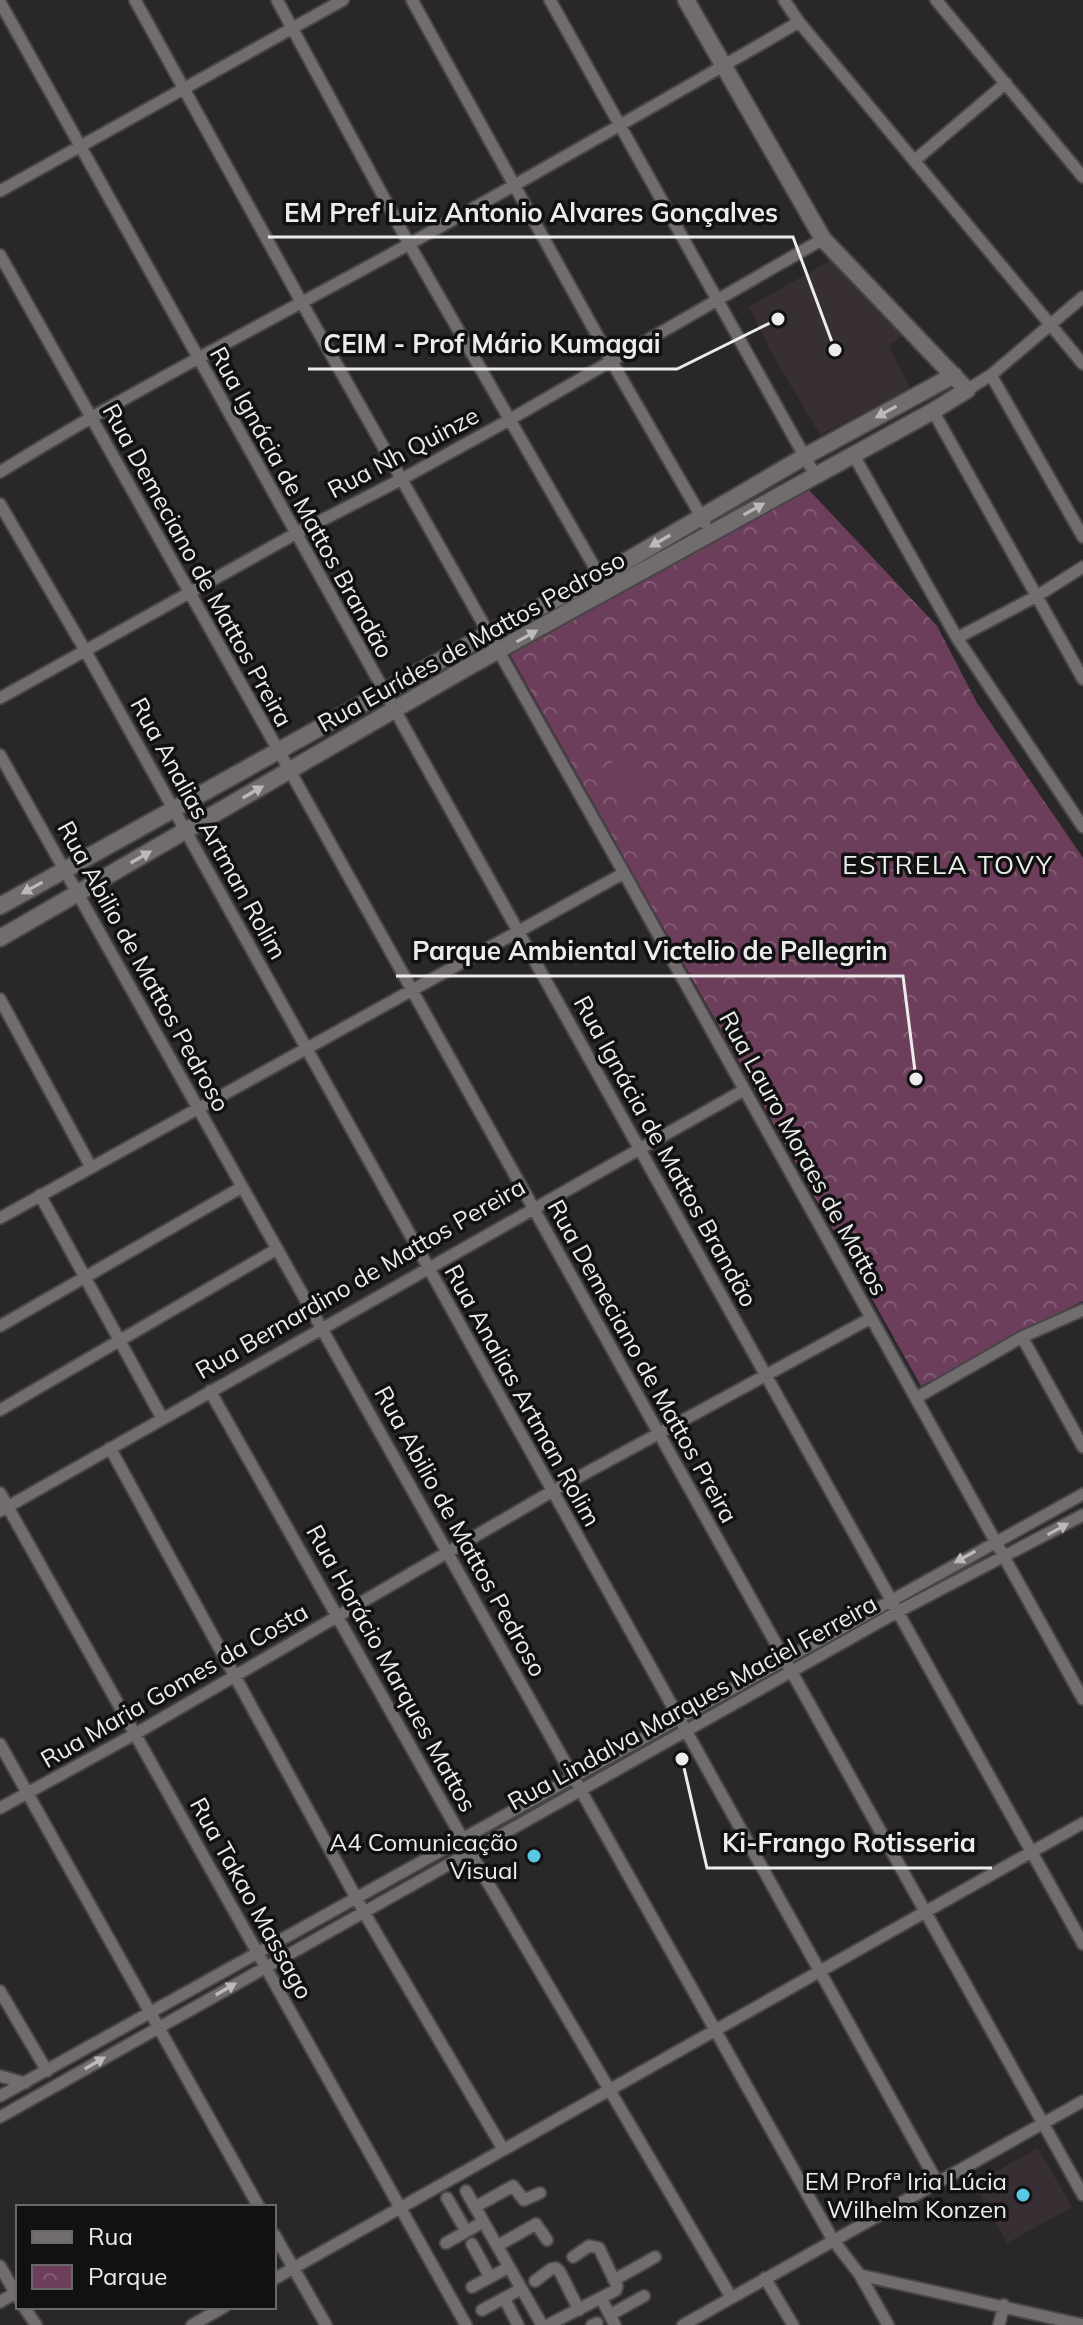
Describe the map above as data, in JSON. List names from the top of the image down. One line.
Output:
{"streets":{"street":["Rua Nh Quinze","Rua Ignácia de Mattos Brandão","Rua Demeciano de Mattos Preira","Rua Eurídes de Mattos Pedroso","Rua Analias Artman Rolim","Rua Abilio de Mattos Pedroso","Rua Lauro Moraes de Mattos","Rua Bernardino de Mattos Pereira","Rua Horácio Marques Mattos","Rua Maria Gomes da Costa","Rua Lindalva Marques Maciel Ferreira","Rua Takao Massago"]},"crossings":[["Rua Nh Quinze","Rua Ignácia de Mattos Brandão"],["Rua Nh Quinze","Rua Demeciano de Mattos Preira"],["Rua Nh Quinze","Rua Analias Artman Rolim"],["Rua Nh Quinze","Rua Lauro Moraes de Mattos"],["Rua Ignácia de Mattos Brandão","Rua Eurídes de Mattos Pedroso"],["Rua Ignácia de Mattos Brandão","Rua Bernardino de Mattos Pereira"],["Rua Ignácia de Mattos Brandão","Rua Maria Gomes da Costa"],["Rua Ignácia de Mattos Brandão","Rua Lindalva Marques Maciel Ferreira"],["Rua Demeciano de Mattos Preira","Rua Eurídes de Mattos Pedroso"],["Rua Demeciano de Mattos Preira","Rua Bernardino de Mattos Pereira"],["Rua Demeciano de Mattos Preira","Rua Maria Gomes da Costa"],["Rua Demeciano de Mattos Preira","Rua Lindalva Marques Maciel Ferreira"],["Rua Eurídes de Mattos Pedroso","Rua Analias Artman Rolim"],["Rua Eurídes de Mattos Pedroso","Rua Abilio de Mattos Pedroso"],["Rua Eurídes de Mattos Pedroso","Rua Lauro Moraes de Mattos"],["Rua Analias Artman Rolim","Rua Bernardino de Mattos Pereira"],["Rua Analias Artman Rolim","Rua Maria Gomes da Costa"],["Rua Analias Artman Rolim","Rua Lindalva Marques Maciel Ferreira"],["Rua Abilio de Mattos Pedroso","Rua Bernardino de Mattos Pereira"],["Rua Abilio de Mattos Pedroso","Rua Maria Gomes da Costa"],["Rua Abilio de Mattos Pedroso","Rua Lindalva Marques Maciel Ferreira"],["Rua Lauro Moraes de Mattos","Rua Bernardino de Mattos Pereira"],["Rua Lauro Moraes de Mattos","Rua Maria Gomes da Costa"],["Rua Lauro Moraes de Mattos","Rua Lindalva Marques Maciel Ferreira"],["Rua Bernardino de Mattos Pereira","Rua Horácio Marques Mattos"],["Rua Bernardino de Mattos Pereira","Rua Takao Massago"],["Rua Horácio Marques Mattos","Rua Maria Gomes da Costa"],["Rua Horácio Marques Mattos","Rua Lindalva Marques Maciel Ferreira"],["Rua Maria Gomes da Costa","Rua Takao Massago"],["Rua Lindalva Marques Maciel Ferreira","Rua Takao Massago"]],"districts":["ESTRELA TOVY"],"places":["CEIM - Prof Mário Kumagai","EM Pref Luiz Antonio Alvares Gonçalves","Parque Ambiental Victelio de Pellegrin","Ki-Frango Rotisseria","A4 Comunicação Visual","EM Profª Iria Lúcia Wilhelm Konzen"],"legend":["Rua","Parque"]}
